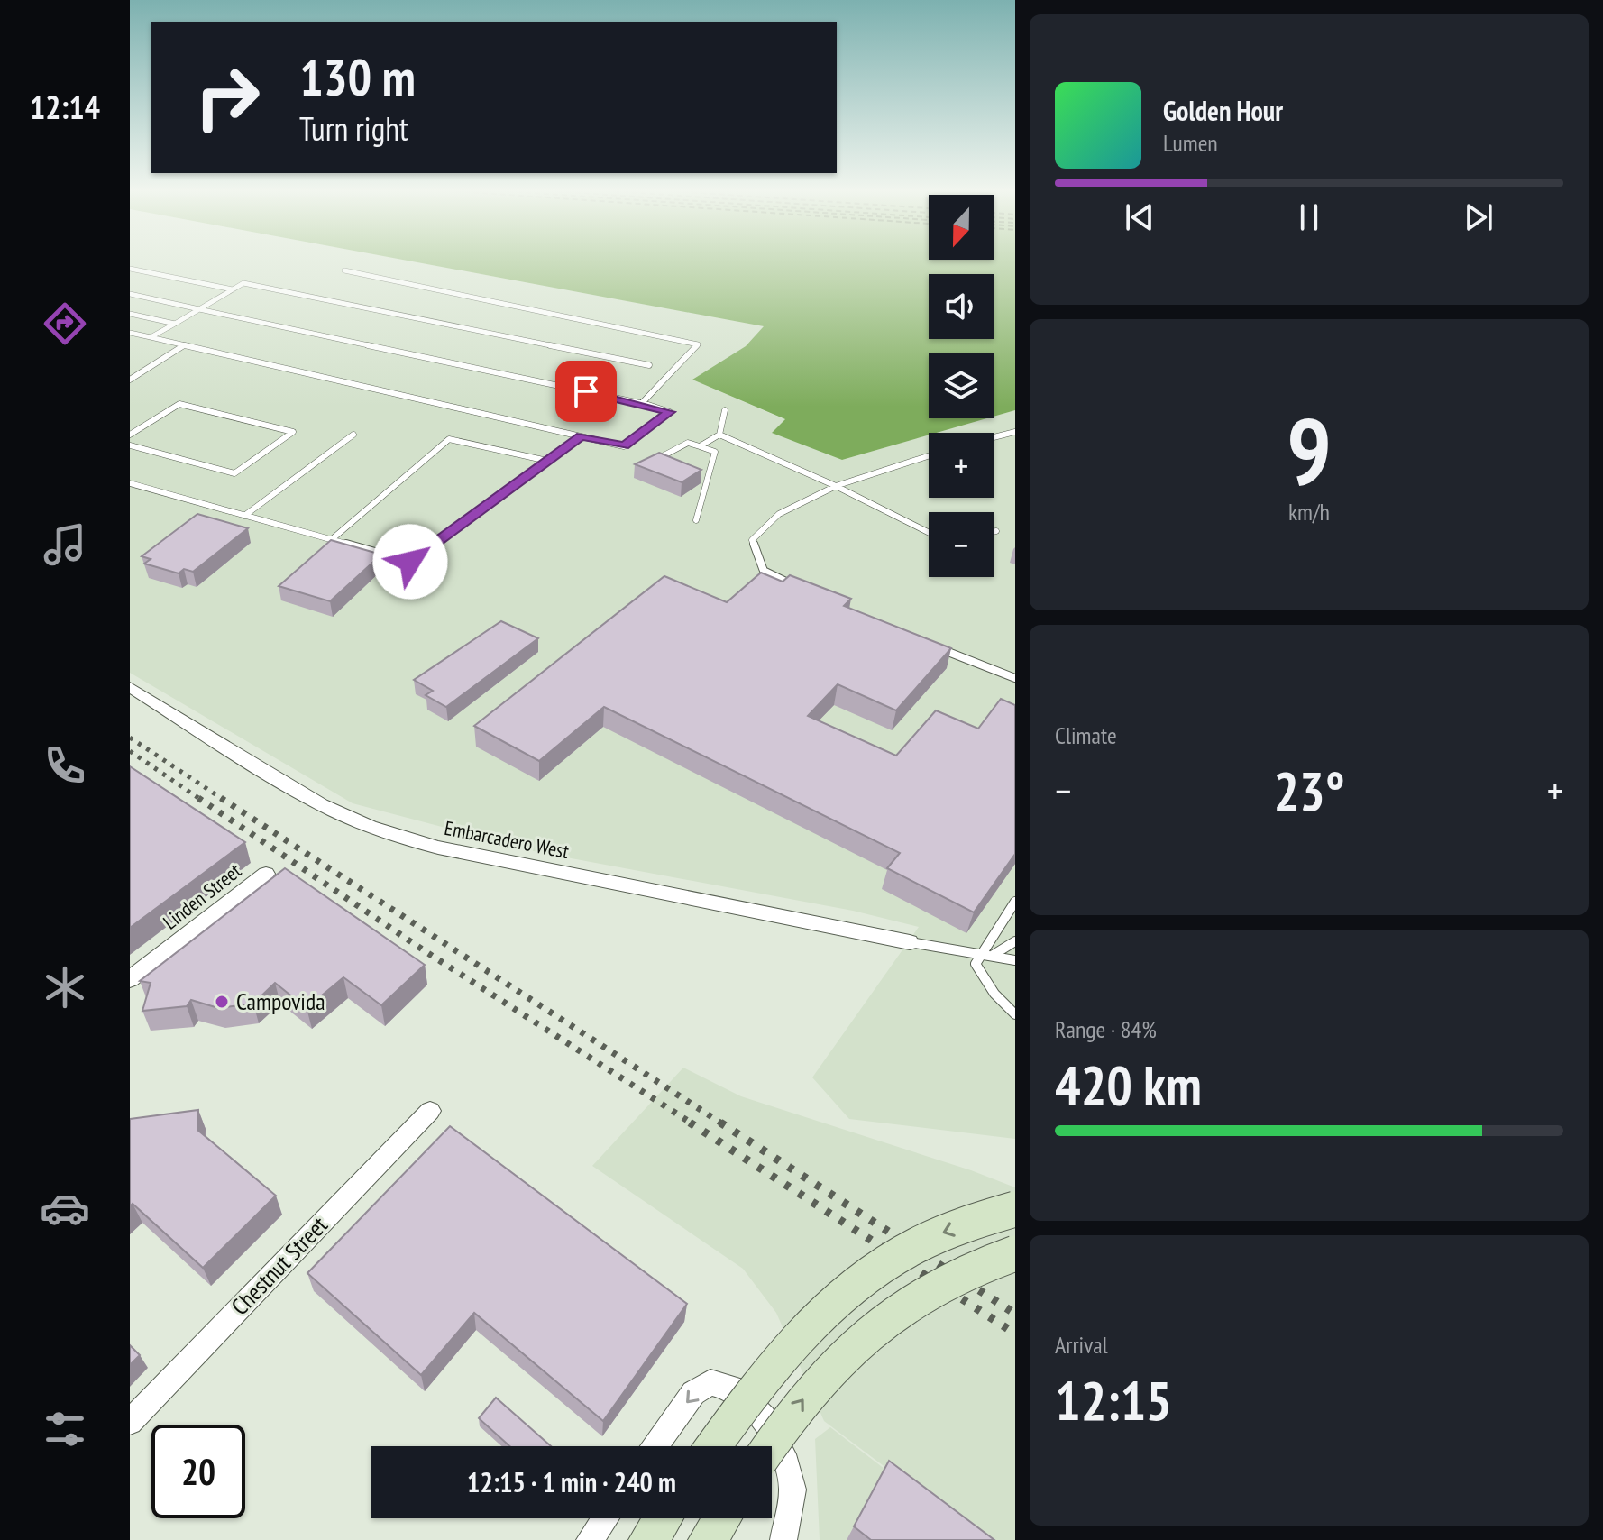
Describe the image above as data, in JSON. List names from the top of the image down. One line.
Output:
{"streets":{"street":["Embarcadero West","Linden Street","Chestnut Street"]},"places":["Campovida"],"north":"bottom","page":{"tabs":"12:14","turn":["130 m","Turn right"],"song":["Golden Hour","Lumen"],"map_buttons":["+","−"],"tile":[["9","km/h"],"Climate",["Range · 84%","420 km"],["Arrival","12:15"]],"heat":["−","23°","+"],"limit":"20","trip":"12:15 · 1 min · 240 m"}}
